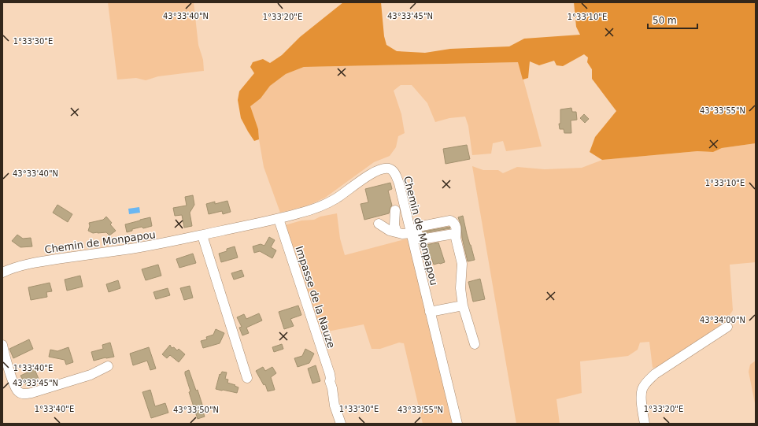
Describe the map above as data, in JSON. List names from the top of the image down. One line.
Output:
{"streets":{"street":["Chemin de Monpapou","Impasse de la Nauze"]},"crossings":[["Chemin de Monpapou","Impasse de la Nauze"]],"scale_bar":"50 m","coordinates":["43°33'40\"N","43°33'45\"N","1°33'20\"E","1°33'10\"E","1°33'30\"E","43°33'55\"N","43°34'00\"N","1°33'40\"E","43°33'50\"N"]}
